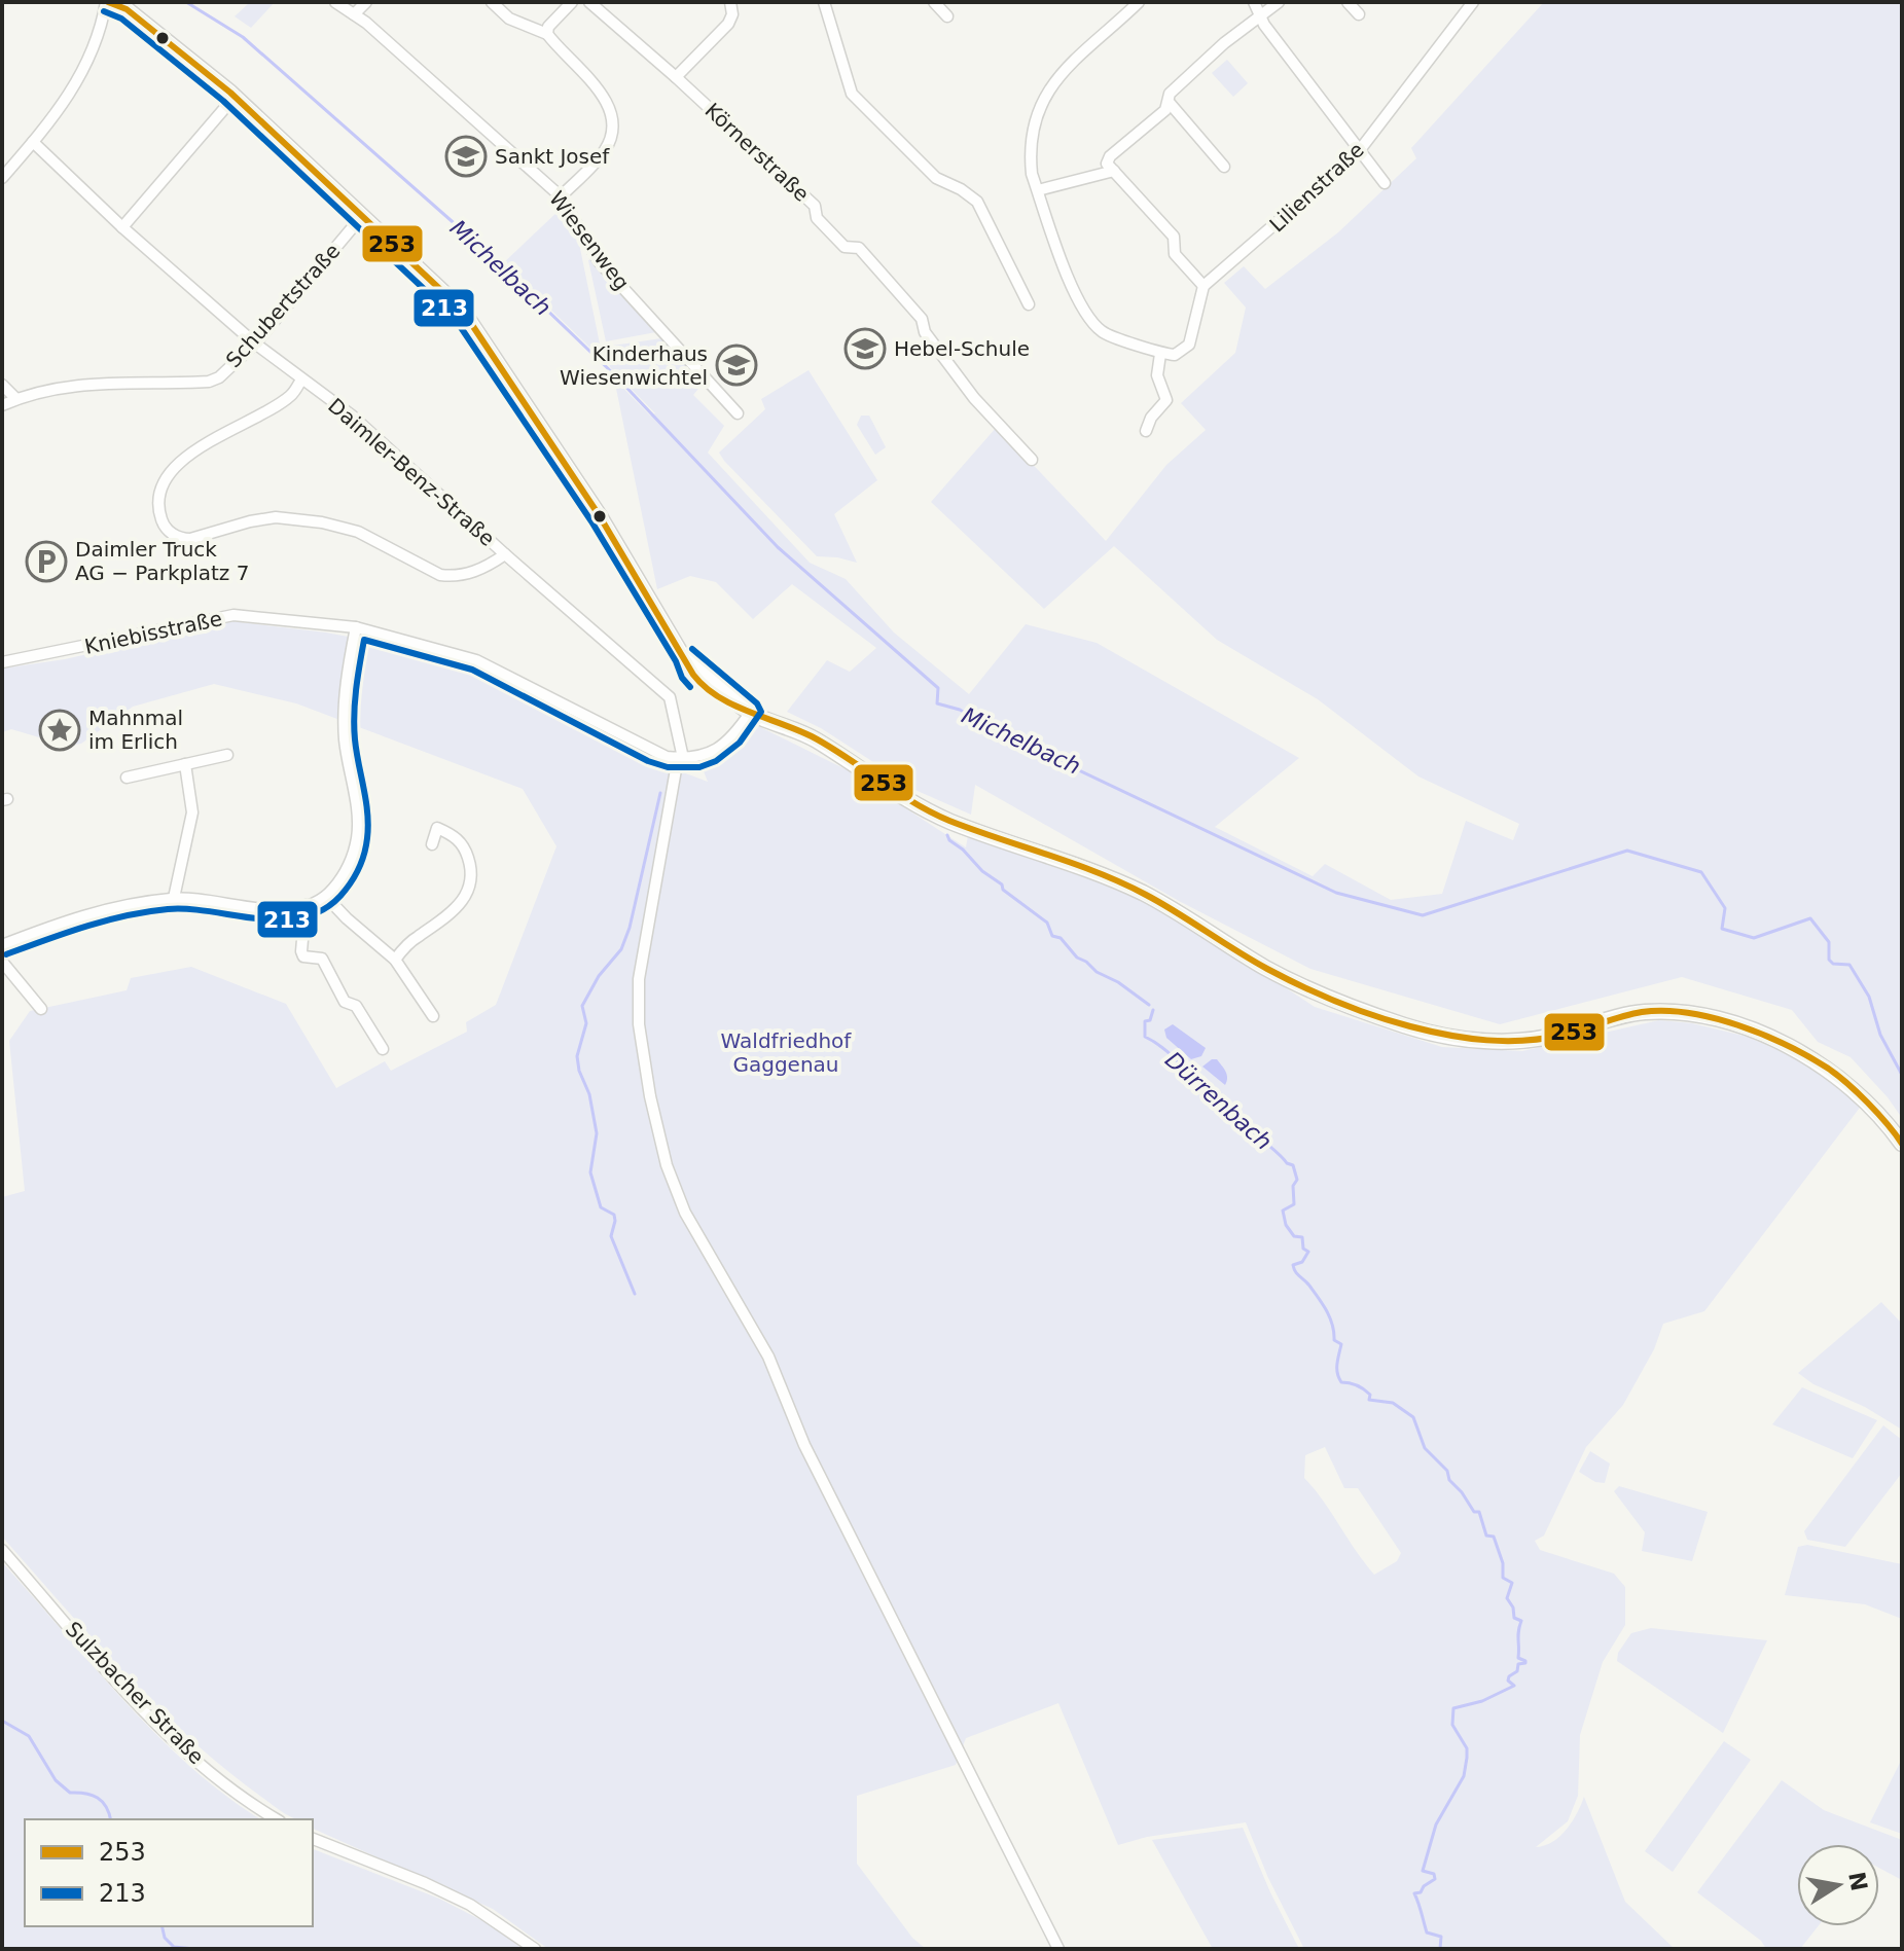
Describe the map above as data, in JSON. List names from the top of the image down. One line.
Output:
{"streets":{"street":["Körnerstraße","Lilienstraße","Wiesenweg","Schubertstraße","Daimler-Benz-Straße","Kniebisstraße","Sulzbacher Straße"]},"crossings":[["Schubertstraße","Daimler-Benz-Straße"],["Daimler-Benz-Straße","Kniebisstraße"]],"water":["Michelbach","Dürrenbach"],"parks":["Waldfriedhof Gaggenau"],"places":{"school or university":["Sankt Josef","Hebel-Schule","Kinderhaus Wiesenwichtel"],"parking":["Daimler Truck AG − Parkplatz 7"],"place":["Mahnmal im Erlich"]},"lines":["transit line 253","transit line 213"],"legend":["253","213"],"north":"right"}
